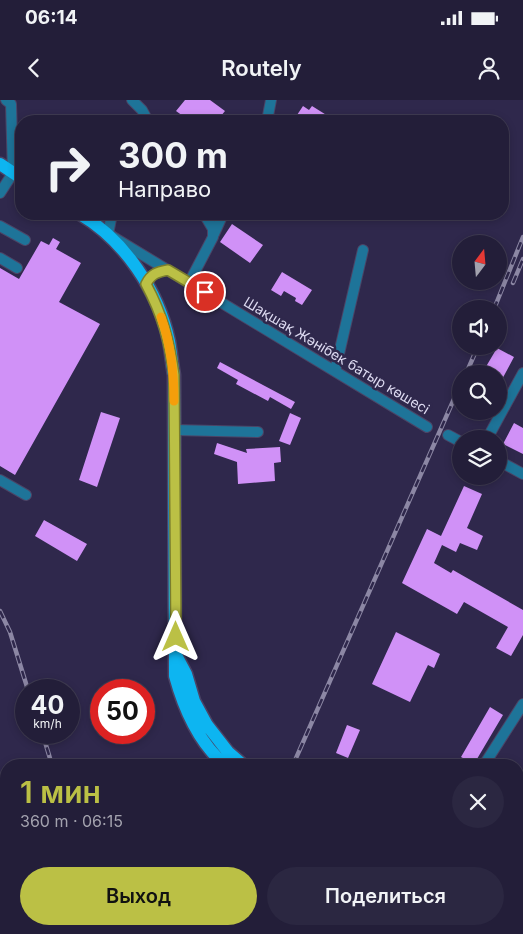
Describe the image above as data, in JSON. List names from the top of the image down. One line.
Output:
{"streets":{"main road":["Шақшақ Жәнібек батыр көшесі"]},"north":"top","page":{"status":"06:14","header":"Routely","turn":["300 m","Направо"],"speed":"40 km/h","limit":"50","heading":["1 мин","360 m · 06:15"],"buttons":["Выход","Поделиться"]}}
